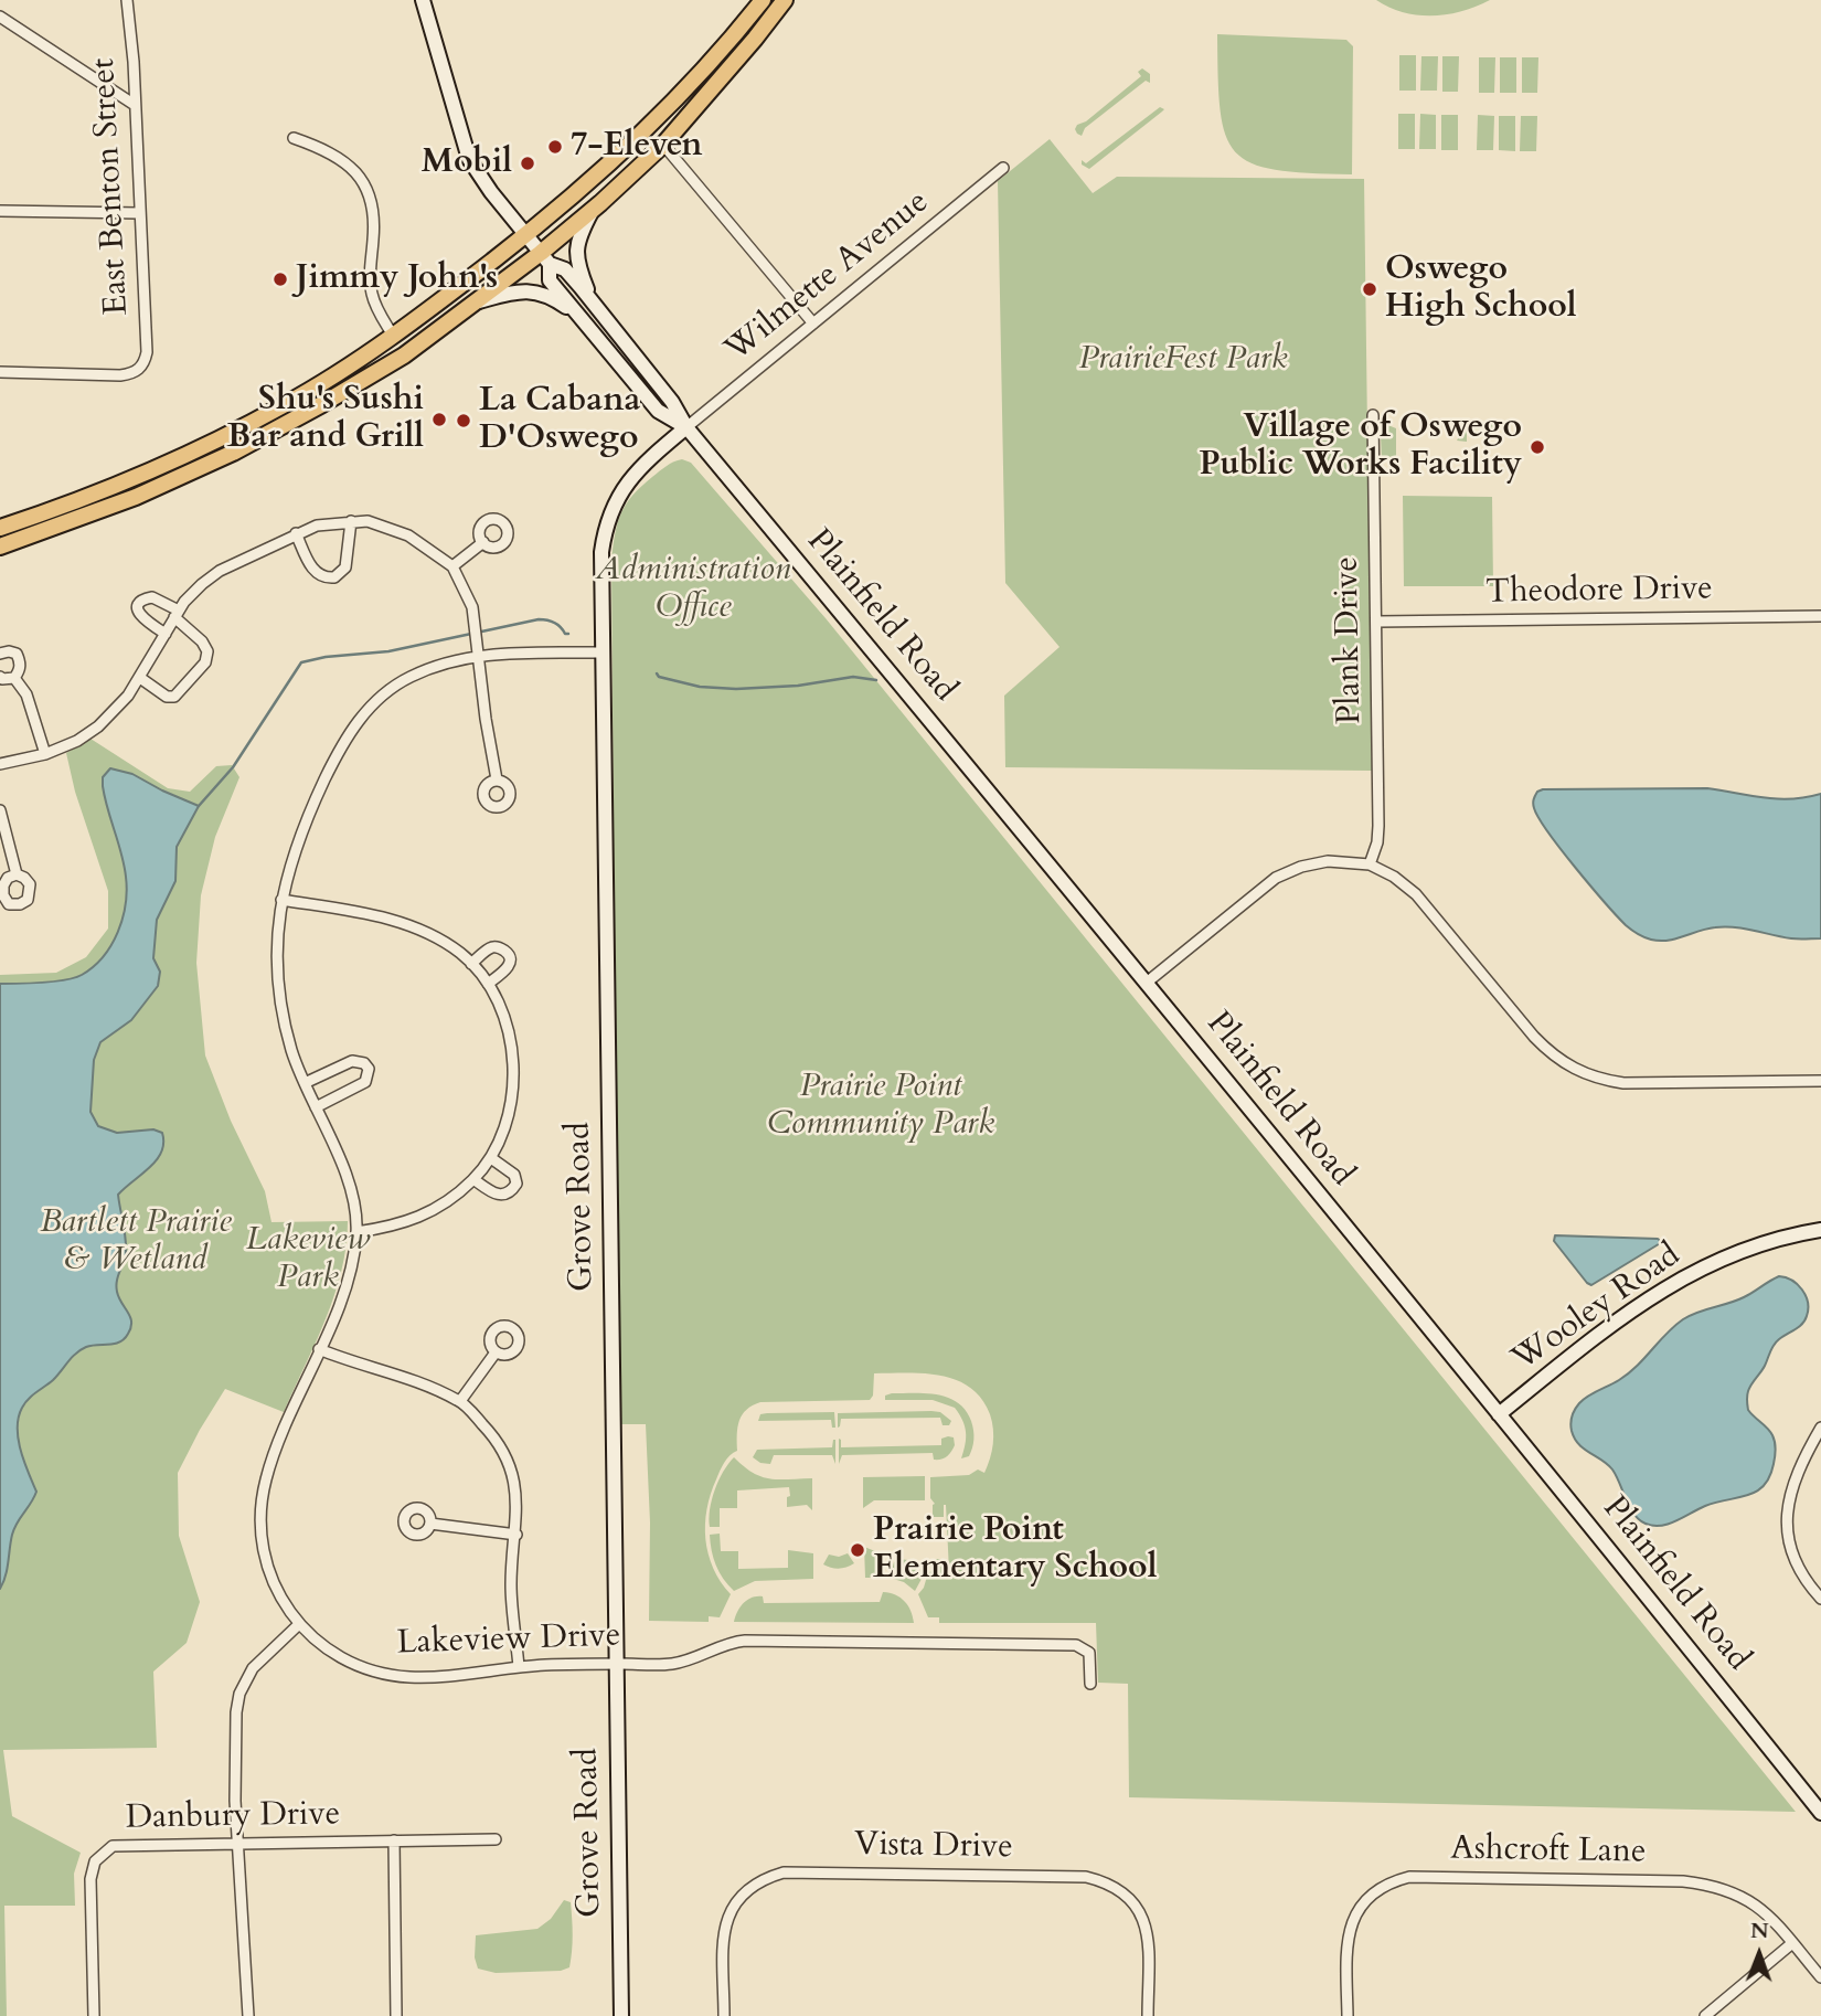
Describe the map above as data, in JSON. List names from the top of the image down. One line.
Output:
{"streets":{"main road":["Plainfield Road","Grove Road","Wooley Road"],"street":["East Benton Street","Wilmette Avenue","Theodore Drive","Plank Drive","Lakeview Drive","Danbury Drive","Vista Drive","Ashcroft Lane"]},"crossings":[["Wilmette Avenue","Plainfield Road"],["Wilmette Avenue","Grove Road"],["Theodore Drive","Plank Drive"],["Plainfield Road","Grove Road"],["Plainfield Road","Wooley Road"],["Grove Road","Lakeview Drive"]],"parks":["PrairieFest Park","Administration Office","Prairie Point Community Park","Bartlett Prairie & Wetland","Lakeview Park"],"places":["7-Eleven","Mobil","Jimmy John's","Oswego High School","Shu's Sushi Bar and Grill","La Cabana D'Oswego","Village of Oswego Public Works Facility","Prairie Point Elementary School"],"north":"top"}
